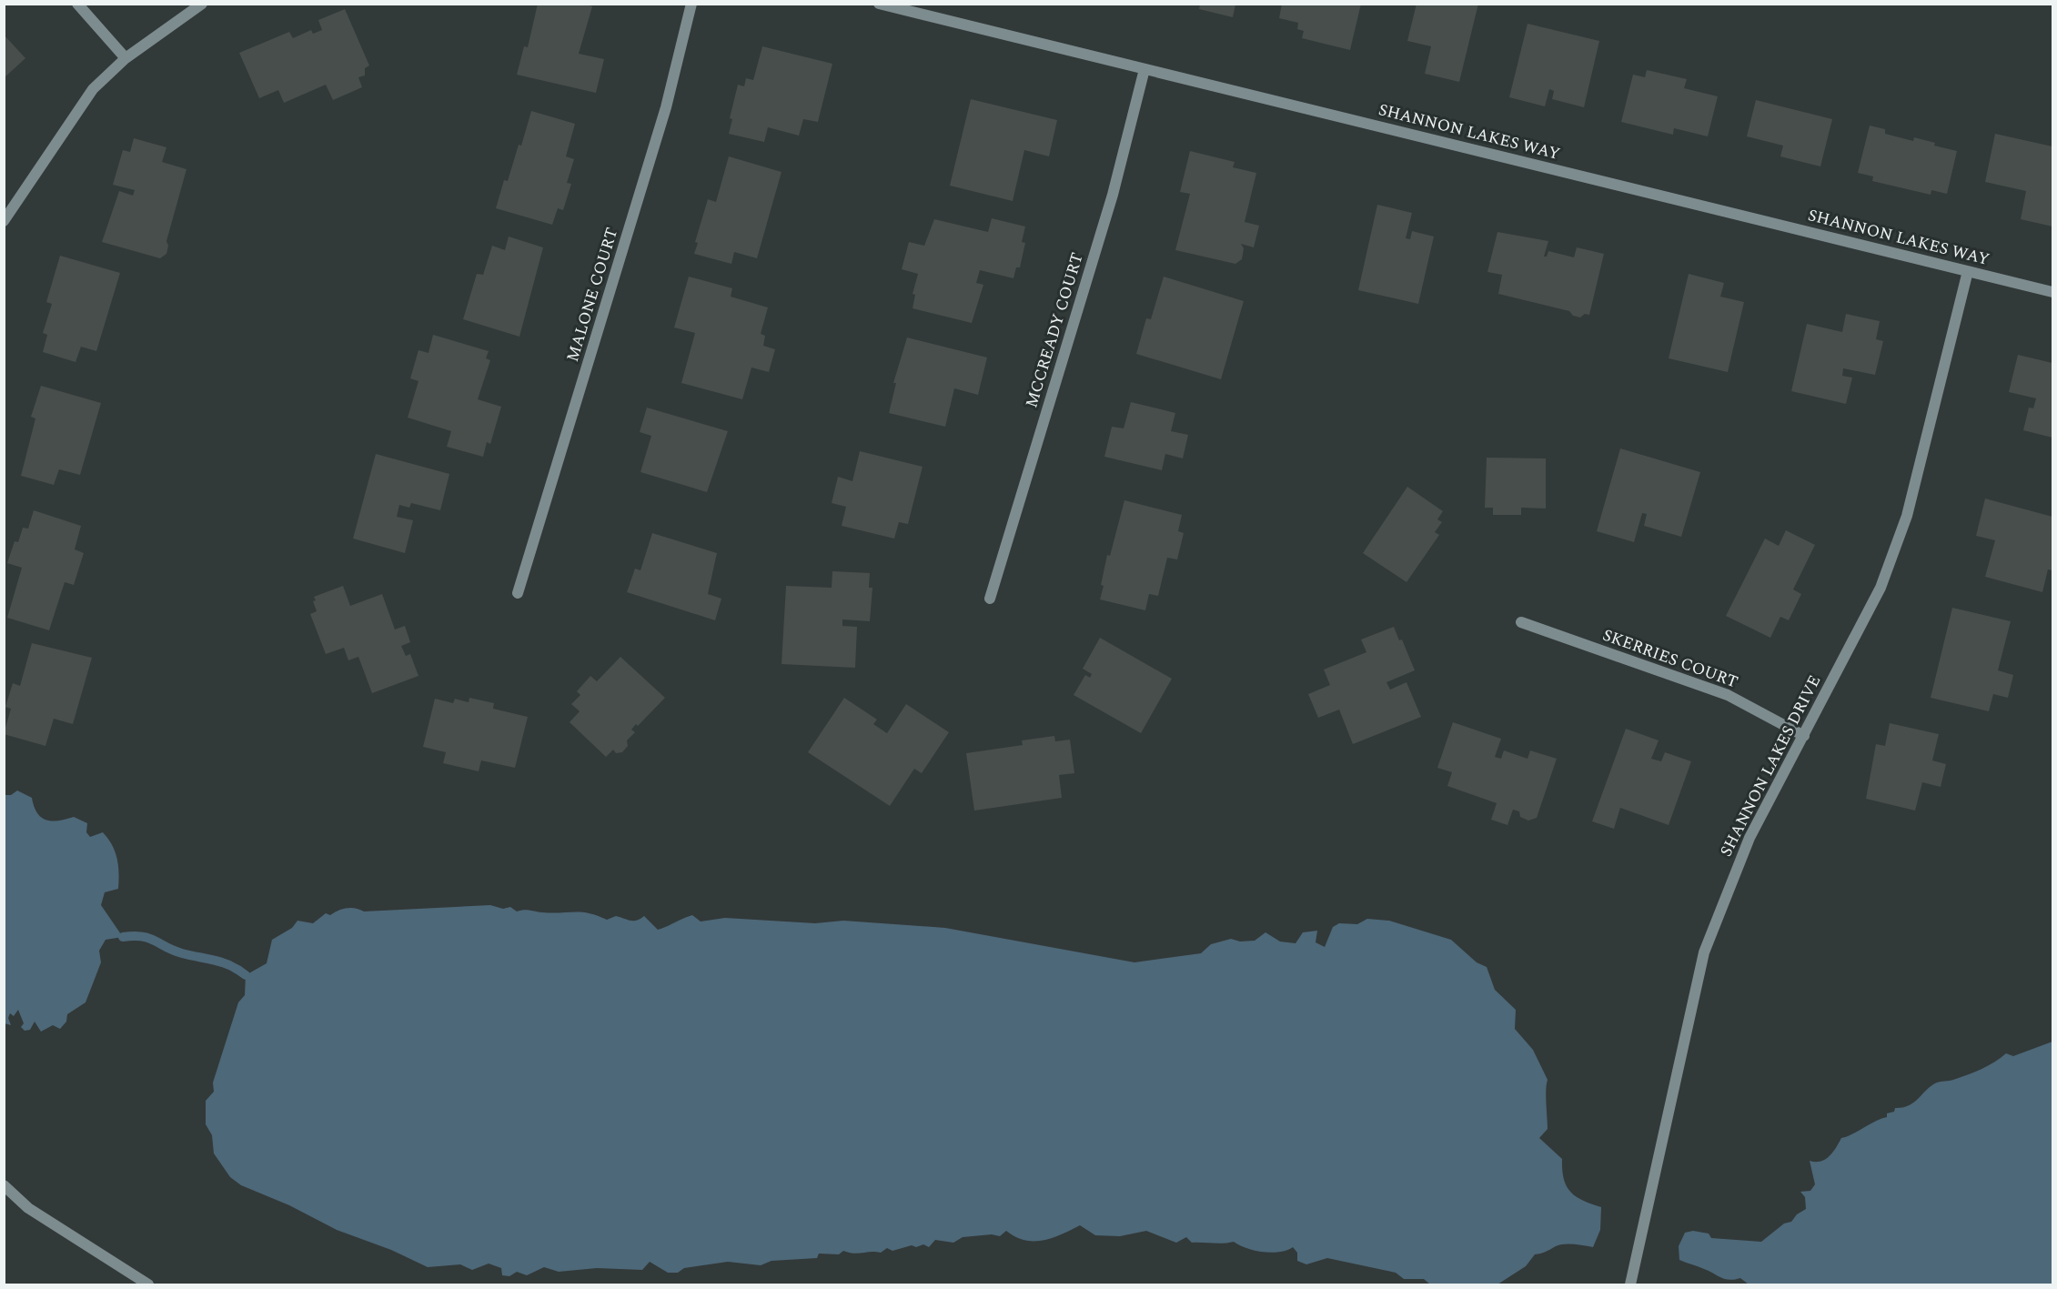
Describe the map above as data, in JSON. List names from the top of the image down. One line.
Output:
{"streets":{"street":["SHANNON LAKES WAY","MALONE COURT","MCCREADY COURT","SKERRIES COURT","SHANNON LAKES DRIVE"]},"crossings":[["SHANNON LAKES WAY","MCCREADY COURT"],["SHANNON LAKES WAY","SHANNON LAKES DRIVE"],["SKERRIES COURT","SHANNON LAKES DRIVE"]]}
